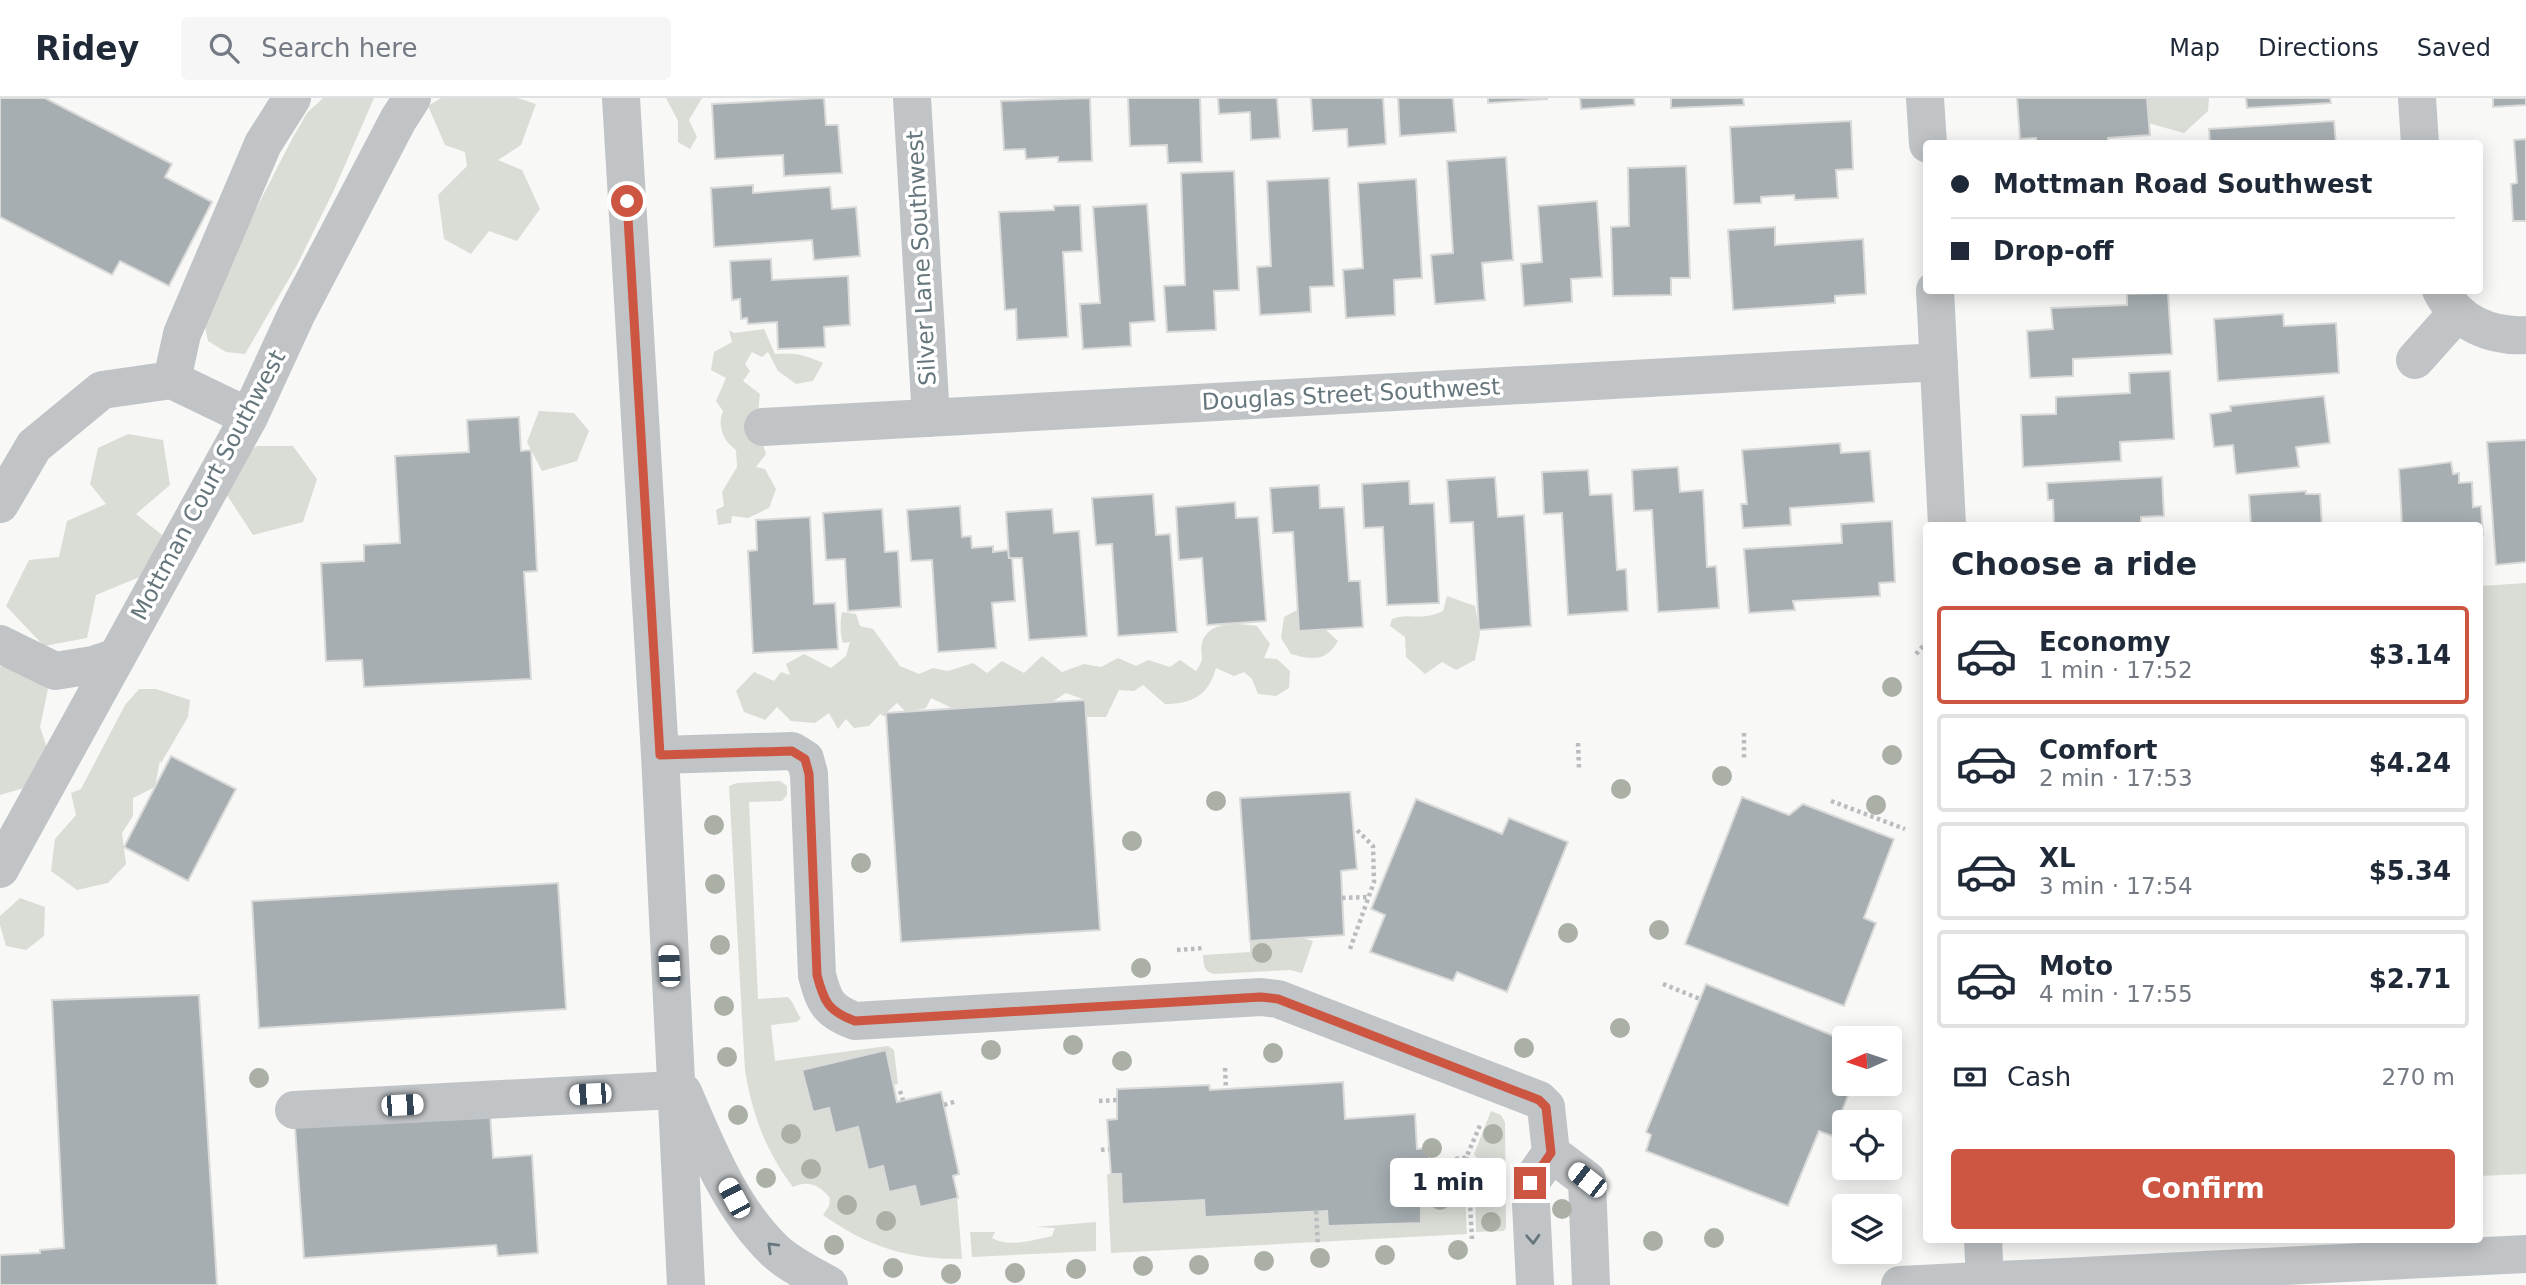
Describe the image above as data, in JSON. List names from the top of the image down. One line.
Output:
{"streets":{"street":["Silver Lane Southwest","Douglas Street Southwest","Mottman Court Southwest"]},"crossings":[["Silver Lane Southwest","Douglas Street Southwest"]],"north":"left","page":{"header":"Ridey","search":"Search here","nav":["Map","Directions","Saved"],"banner":["Mottman Road Southwest","Drop-off"],"heading":"Choose a ride","list":[{"name":"Economy","note":"1 min · 17:52","value":"$3.14"},{"name":"Comfort","note":"2 min · 17:53","value":"$4.24"},{"name":"XL","note":"3 min · 17:54","value":"$5.34"},{"name":"Moto","note":"4 min · 17:55","value":"$2.71"}],"pay":["Cash","270 m"],"buttons":"Confirm","bubble":"1 min"}}
